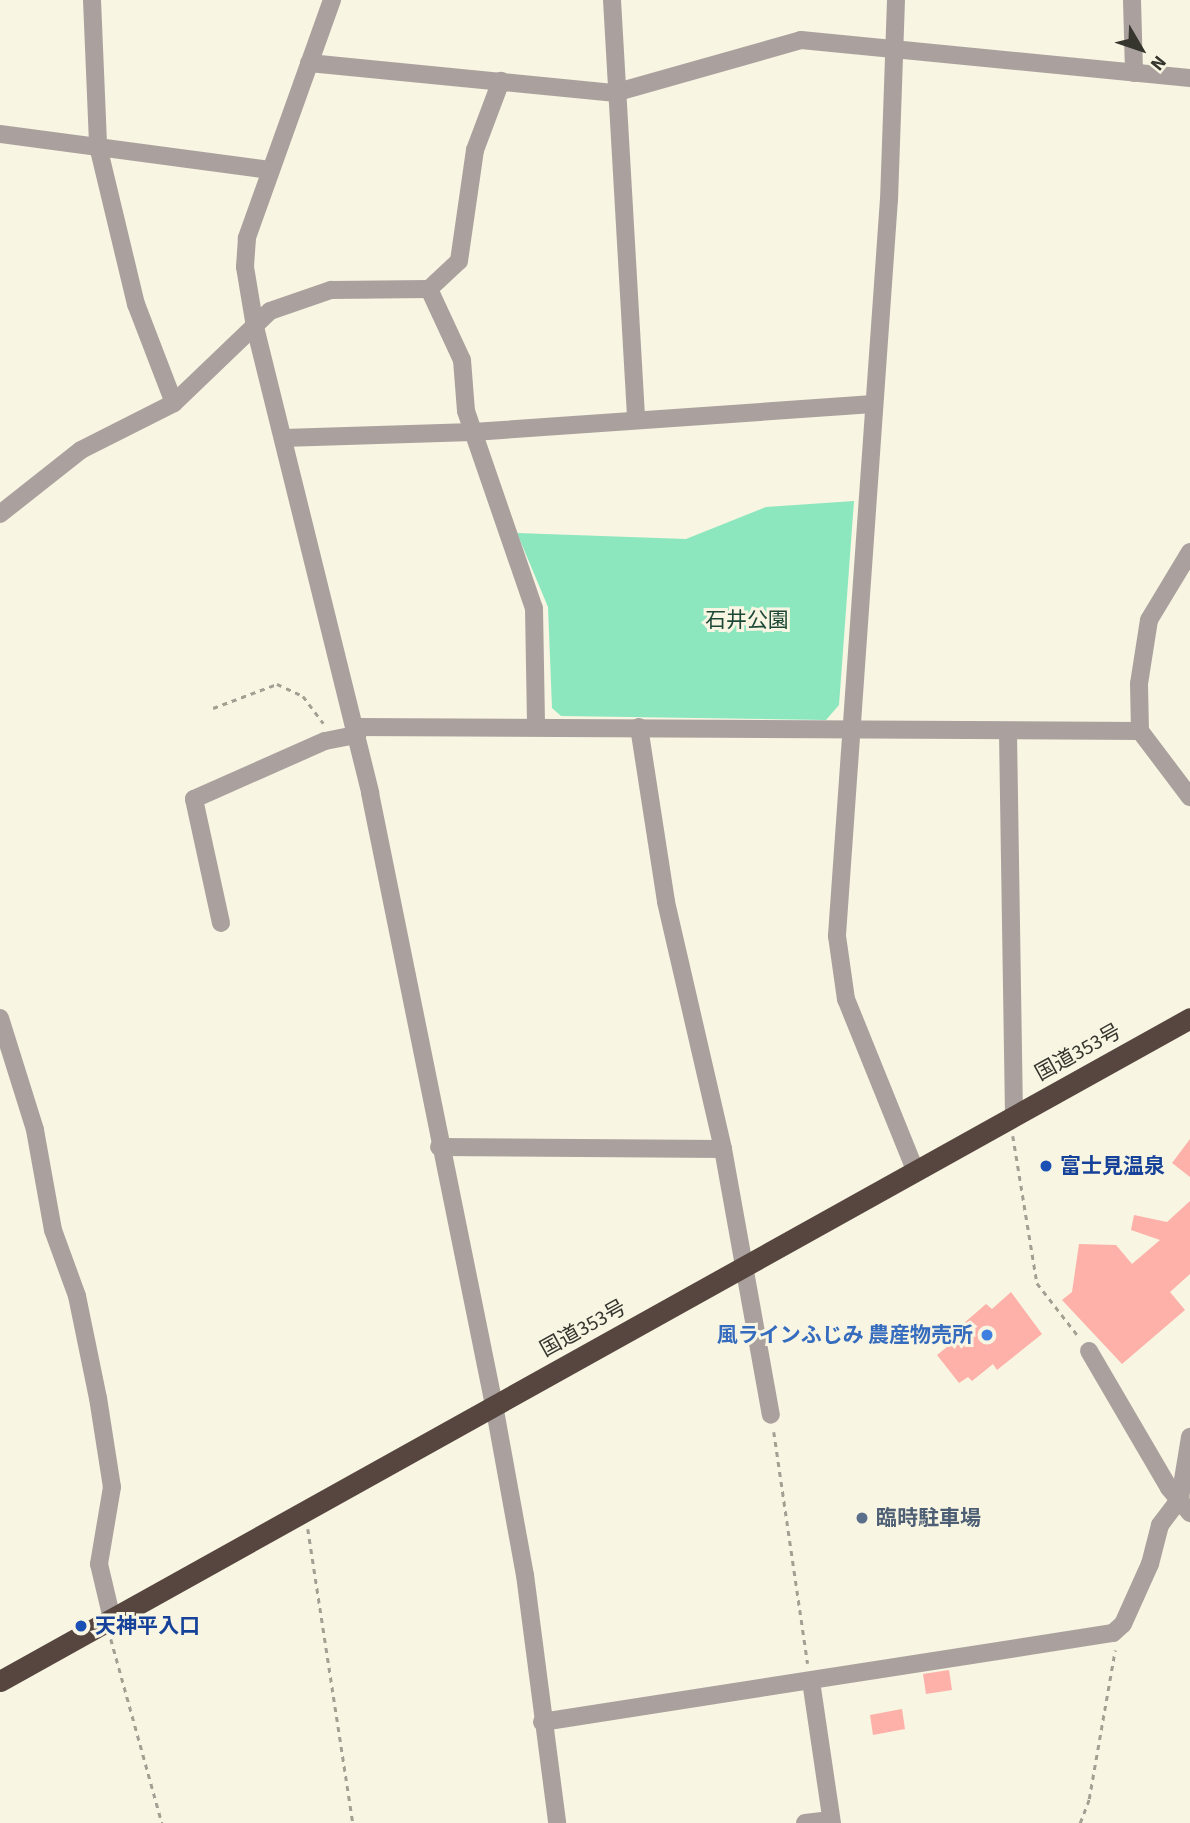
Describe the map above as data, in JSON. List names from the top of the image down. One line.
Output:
{"streets":{"highway":["国道353号"]},"parks":["石井公園"],"places":["富士見温泉","風ラインふじみ 農産物売所","臨時駐車場","天神平入口"],"north":"bottom right"}
